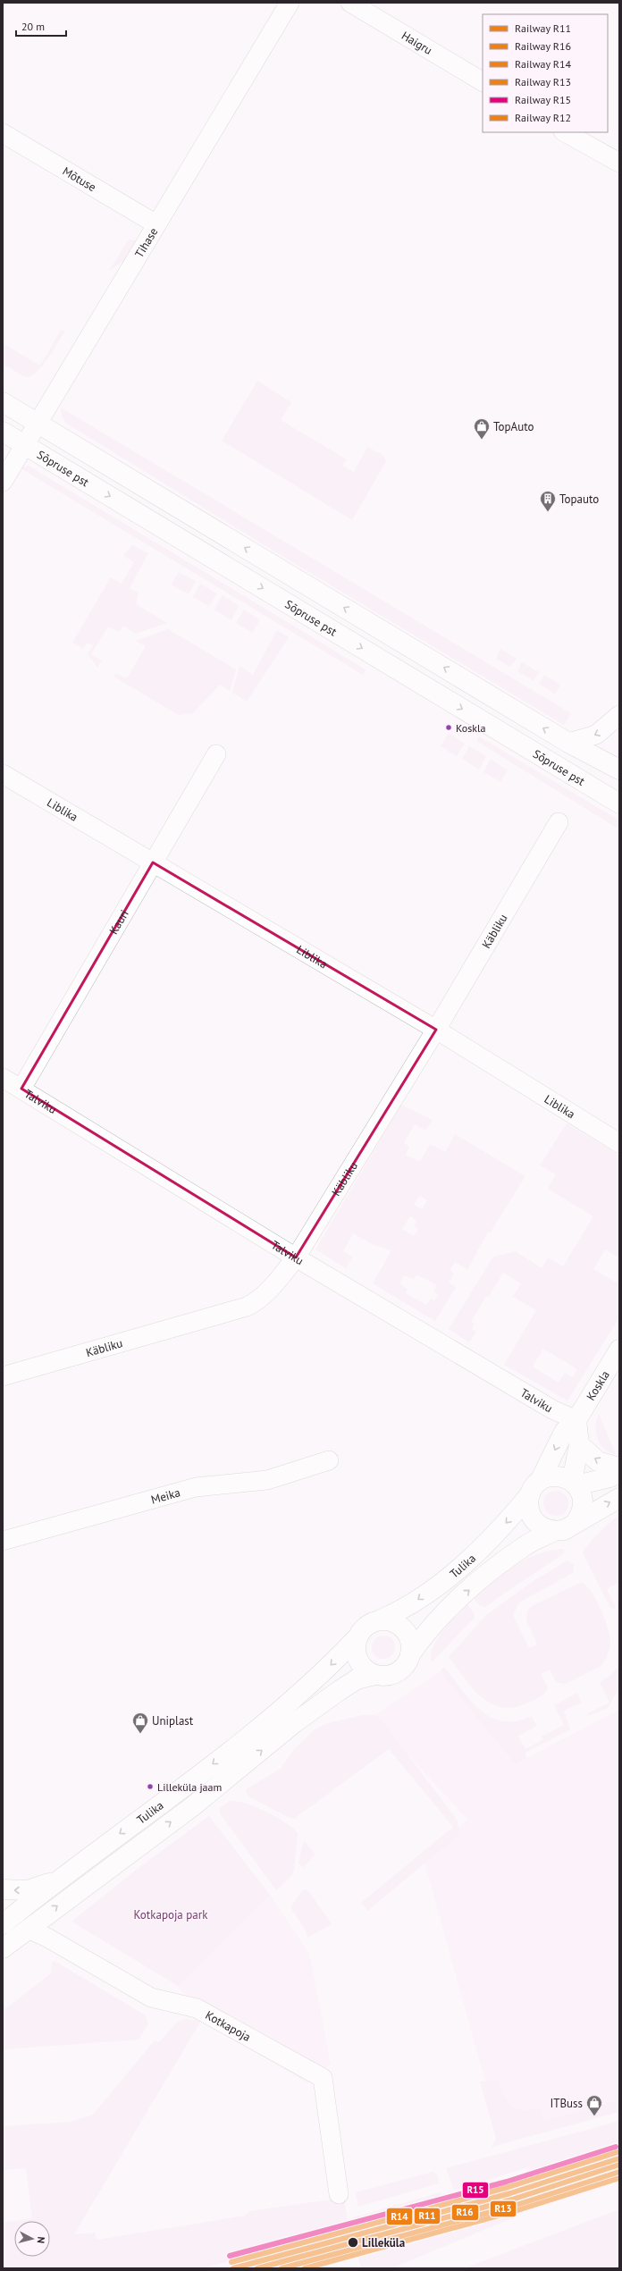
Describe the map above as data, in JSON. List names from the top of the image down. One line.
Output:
{"streets":{"street":["Haigru","Mõtuse","Tihase","Sõpruse pst","Liblika","Kauri","Käbliku","Talviku","Koskla","Meika","Tulika","Kotkapoja"]},"crossings":[["Mõtuse","Tihase"],["Tihase","Sõpruse pst"],["Liblika","Kauri"],["Liblika","Käbliku"],["Kauri","Talviku"],["Käbliku","Talviku"],["Talviku","Koskla"],["Koskla","Tulika"],["Tulika","Kotkapoja"]],"parks":["Kotkapoja park"],"places":{"shop":["TopAuto","Uniplast","ITBuss"],"building":["Topauto"],"other":["Koskla","Lilleküla jaam","Lilleküla"]},"lines":["rail line R15","rail line R14","rail line R11","rail line R16","rail line R13","rail line R12"],"legend":["Railway R11","Railway R16","Railway R14","Railway R13","Railway R15","Railway R12"],"scale_bar":"20 m","north":"right"}
